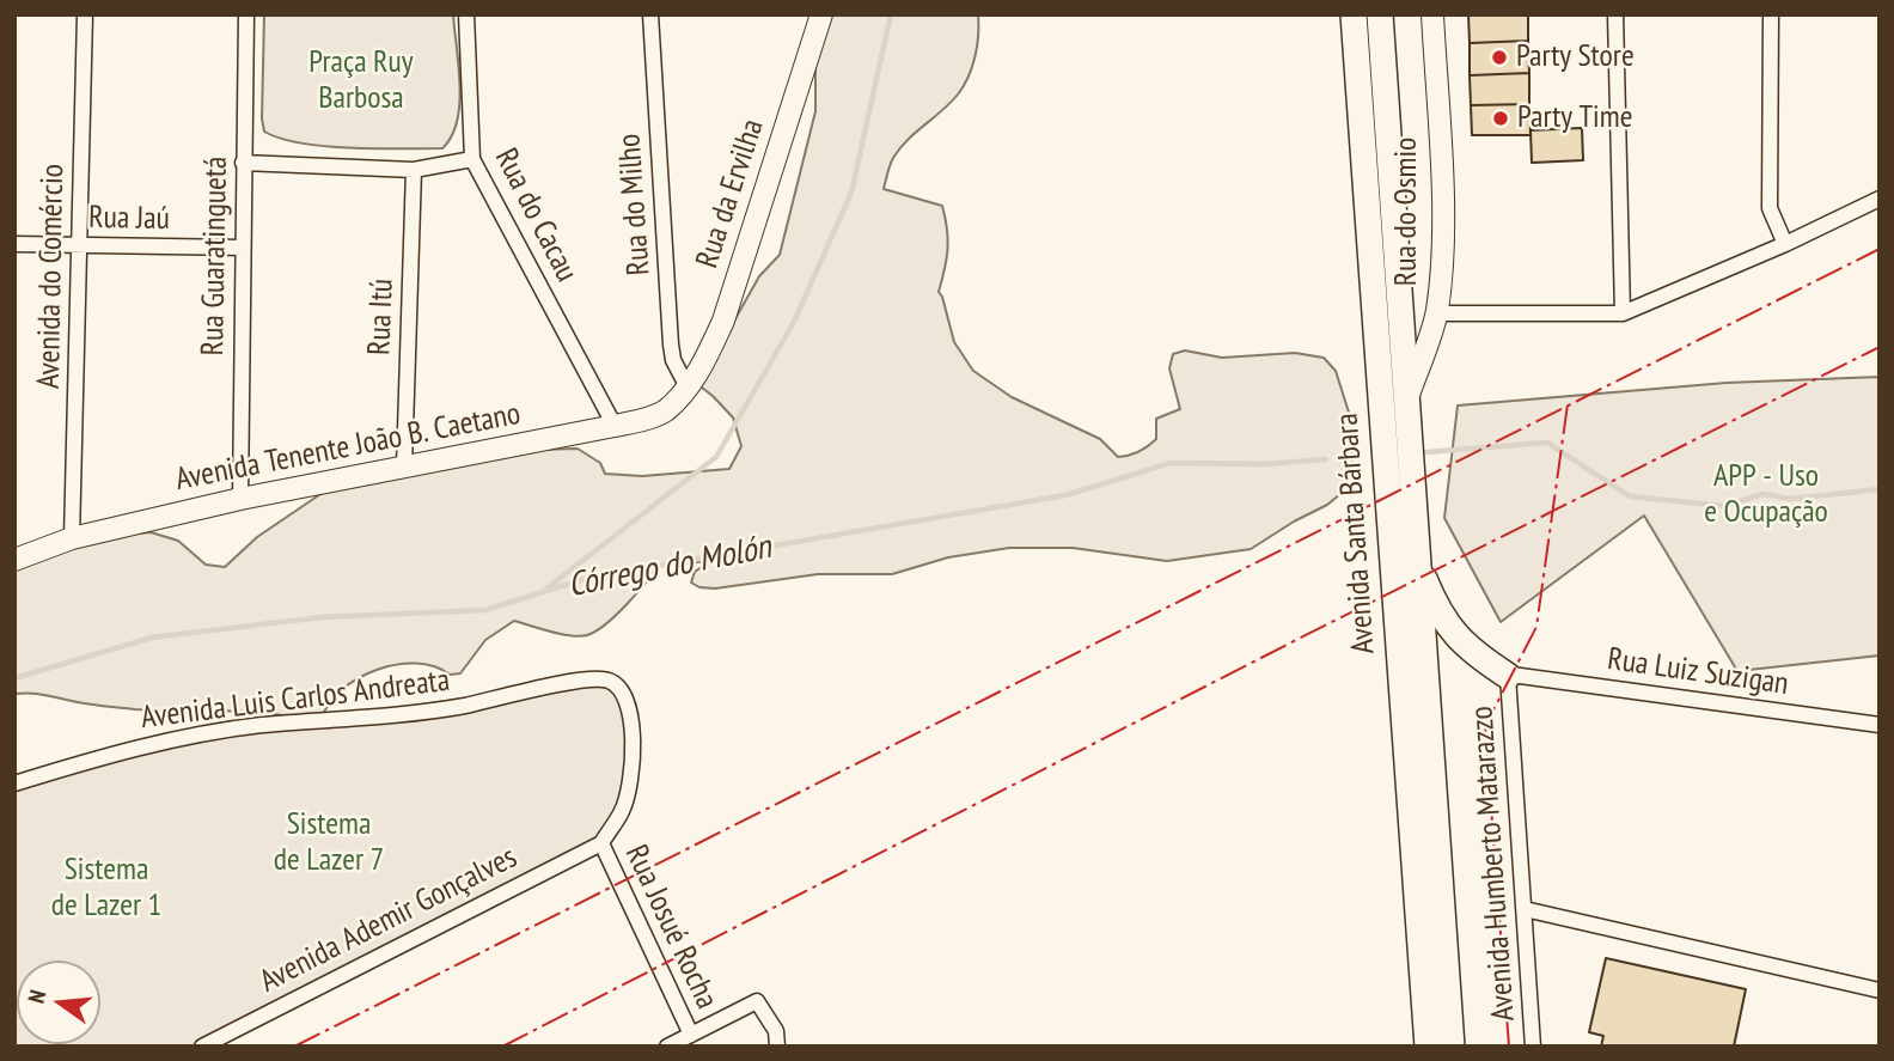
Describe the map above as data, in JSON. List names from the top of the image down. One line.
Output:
{"streets":{"main road":["Avenida Santa Bárbara"],"street":["Rua da Ervilha","Rua do Milho","Rua do Osmio","Rua do Cacau","Rua Jaú","Rua Guaratinguetá","Avenida do Comércio","Rua Itú","Avenida Tenente João B. Caetano","Rua Luiz Suzigan","Avenida Luis Carlos Andreata","Avenida Humberto Matarazzo","Avenida Ademir Gonçalves","Rua Josué Rocha"]},"crossings":[["Rua da Ervilha","Rua do Milho"],["Rua da Ervilha","Avenida Tenente João B. Caetano"],["Rua do Milho","Avenida Tenente João B. Caetano"],["Rua do Osmio","Avenida Santa Bárbara"],["Rua do Cacau","Avenida Tenente João B. Caetano"],["Rua Jaú","Rua Guaratinguetá"],["Rua Jaú","Avenida do Comércio"],["Rua Guaratinguetá","Avenida Tenente João B. Caetano"],["Avenida do Comércio","Avenida Tenente João B. Caetano"],["Rua Itú","Avenida Tenente João B. Caetano"],["Rua Luiz Suzigan","Avenida Humberto Matarazzo"],["Avenida Luis Carlos Andreata","Avenida Ademir Gonçalves"],["Avenida Luis Carlos Andreata","Rua Josué Rocha"],["Avenida Ademir Gonçalves","Rua Josué Rocha"]],"water":["Córrego do Molón"],"parks":["Praça Ruy Barbosa","APP - Uso e Ocupação","Sistema de Lazer 7","Sistema de Lazer 1"],"places":["Party Store","Party Time"],"north":"left"}
